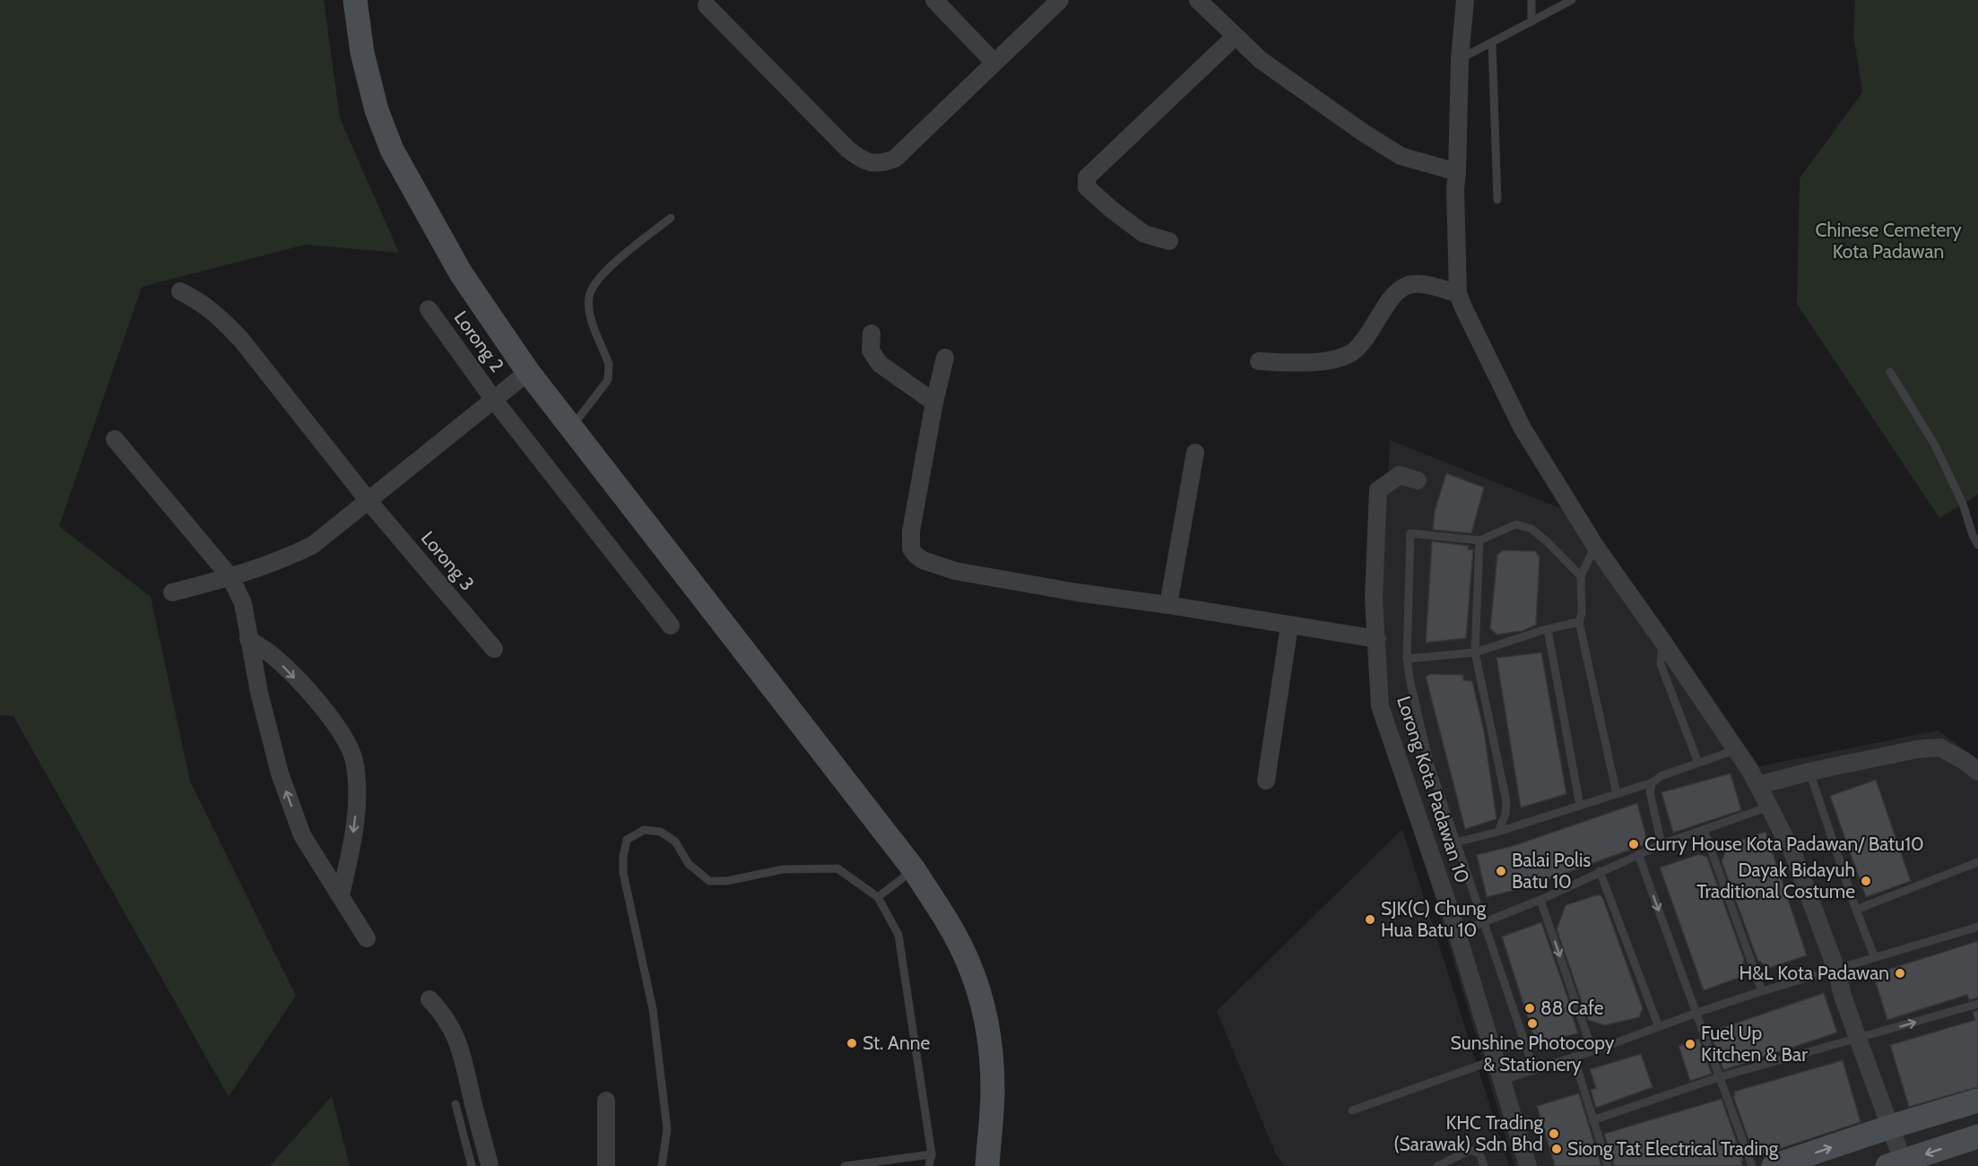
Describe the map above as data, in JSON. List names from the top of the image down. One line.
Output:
{"streets":{"street":["Lorong 2","Lorong 3","Lorong Kota Padawan 10"]},"parks":["Chinese Cemetery Kota Padawan"],"places":["Curry House Kota Padawan/ Batu10","Balai Polis Batu 10","Dayak Bidayuh Traditional Costume","SJK(C) Chung Hua Batu 10","H&L Kota Padawan","88 Cafe","Sunshine Photocopy & Stationery","St. Anne","Fuel Up Kitchen & Bar","KHC Trading (Sarawak) Sdn Bhd","Siong Tat Electrical Trading"]}
